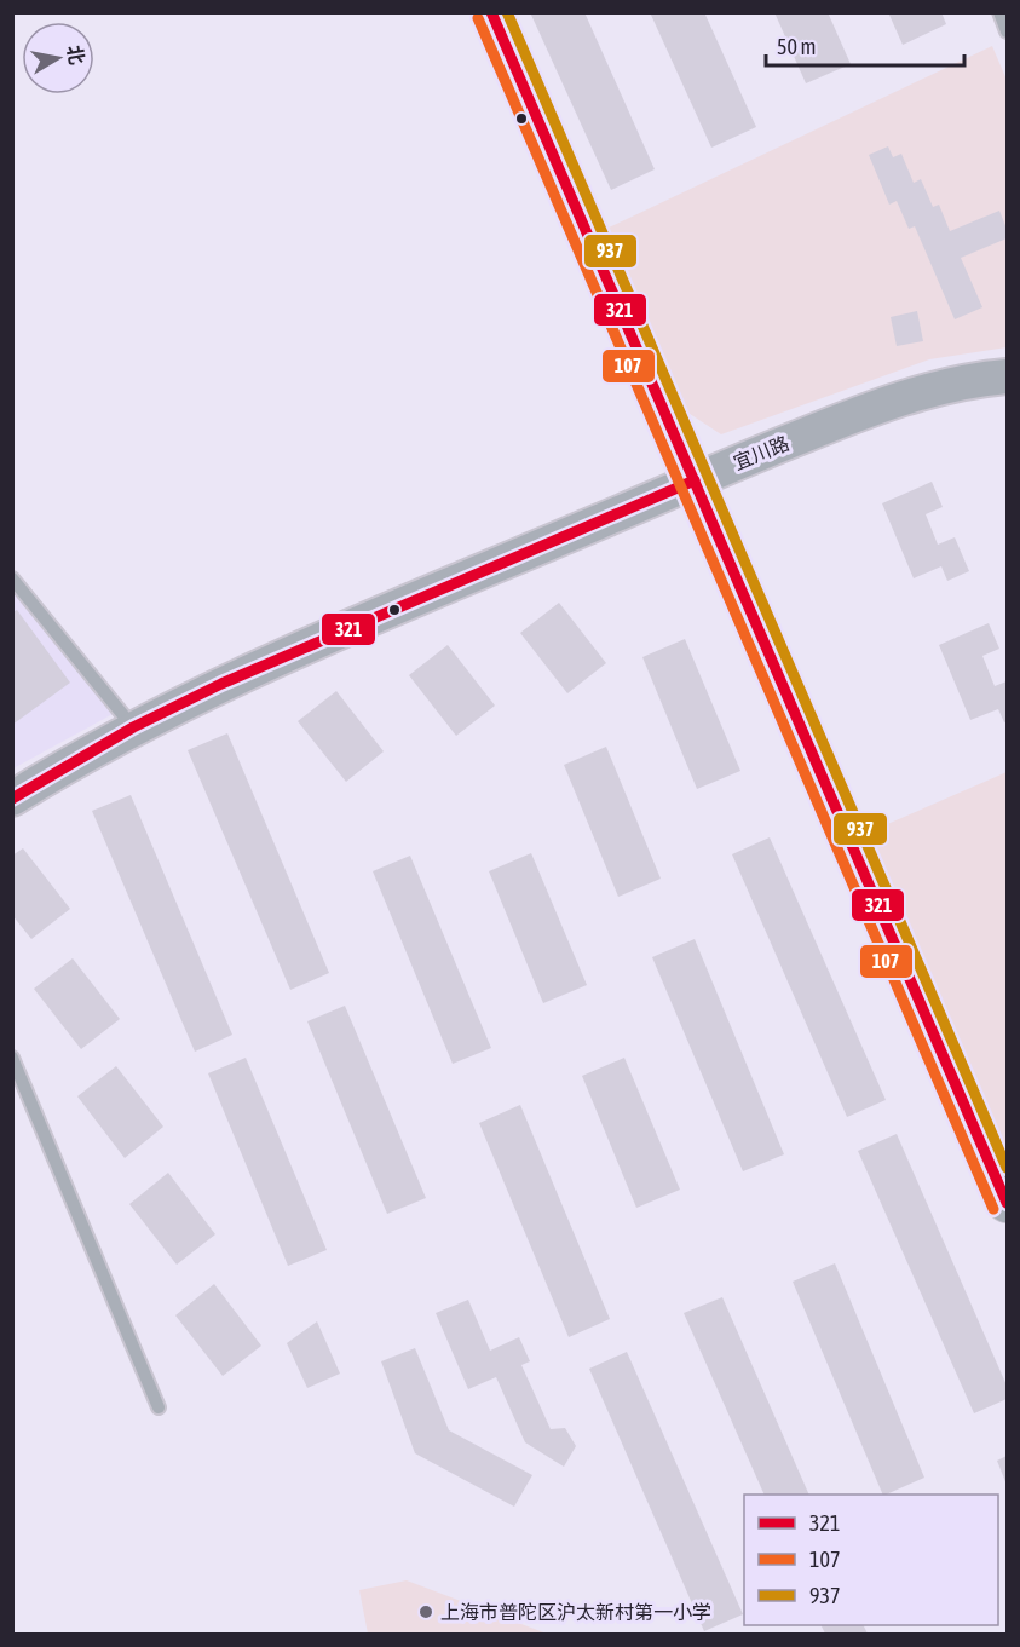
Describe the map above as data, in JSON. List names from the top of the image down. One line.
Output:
{"streets":{"street":["宜川路"]},"places":["上海市普陀区沪太新村第一小学"],"lines":["transit line 321","transit line 937","transit line 107"],"legend":["321","107","937"],"scale_bar":"50 m","north":"right"}
